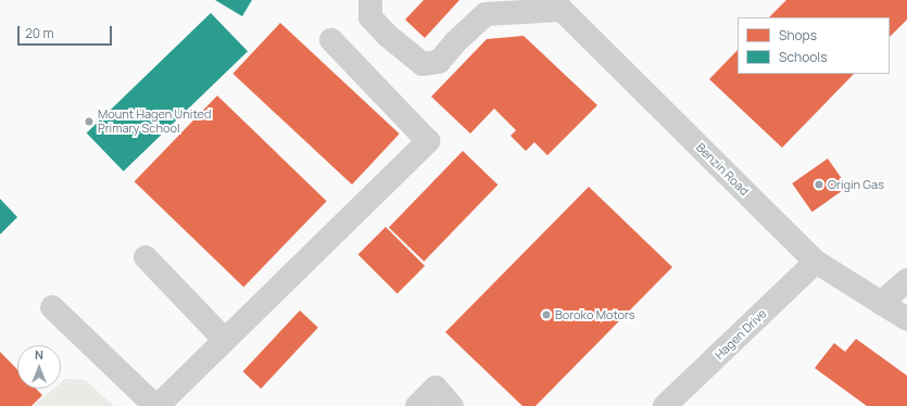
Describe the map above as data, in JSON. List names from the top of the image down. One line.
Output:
{"streets":{"street":["Benzin Road","Hagen Drive"]},"crossings":[["Benzin Road","Hagen Drive"]],"places":["Mount Hagen United Primary School","Origin Gas","Boroko Motors"],"legend":["Shops","Schools"],"scale_bar":"20 m","north":"top"}
